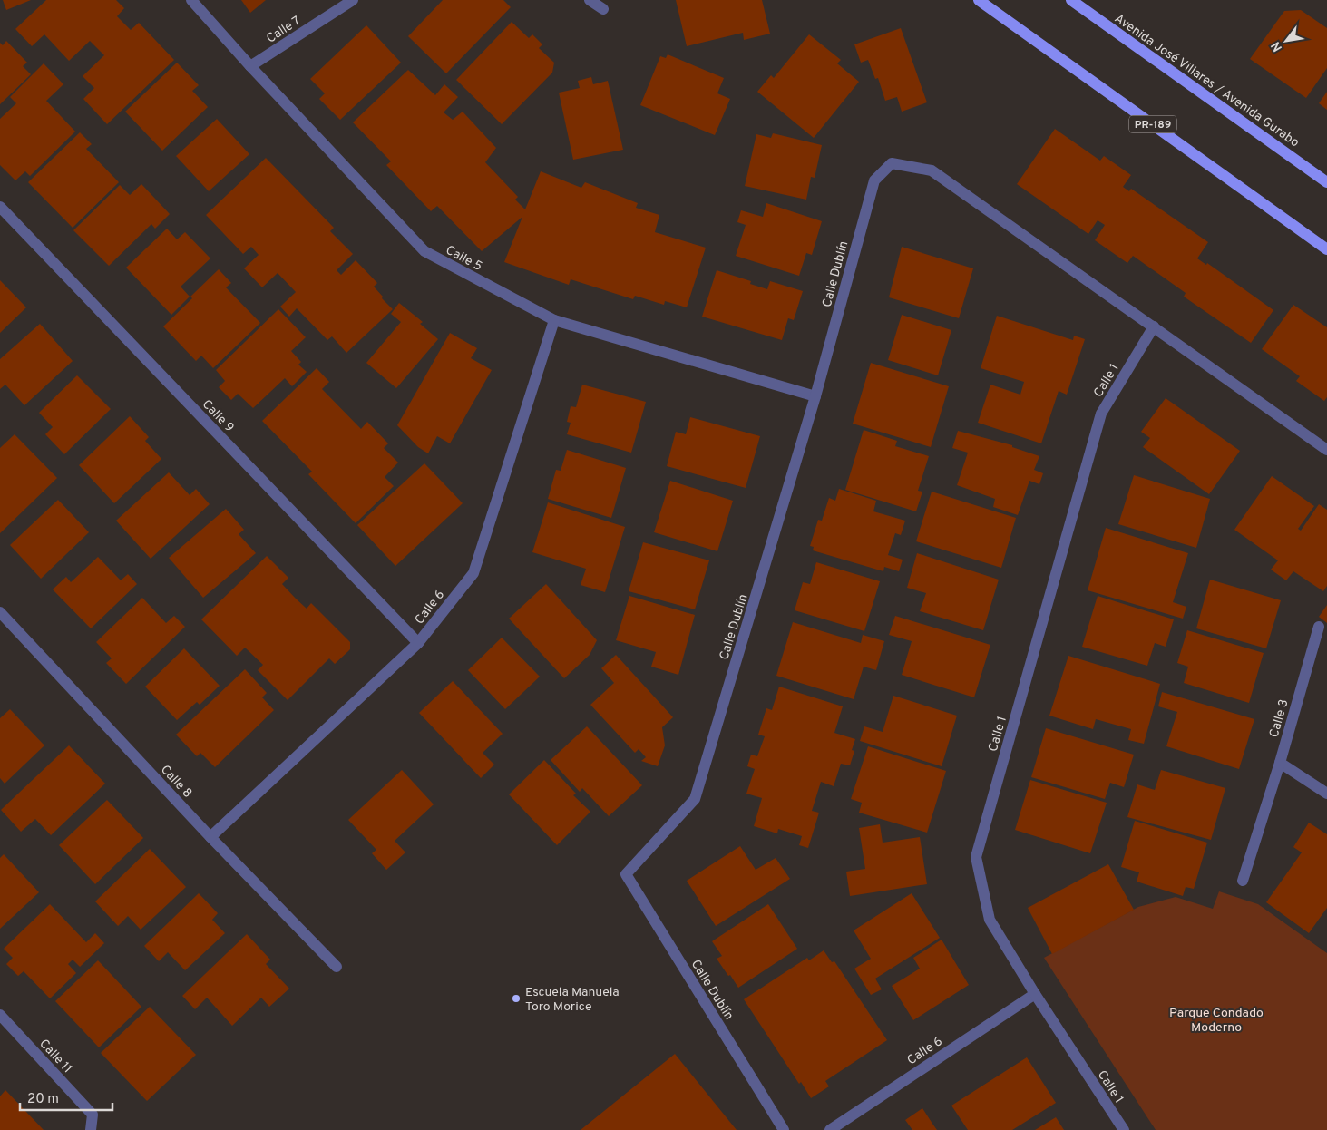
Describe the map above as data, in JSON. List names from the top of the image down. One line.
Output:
{"streets":{"main road":["Avenida José Villares / Avenida Gurabo","PR-189"],"street":["Calle 7","Calle 5","Calle Dublín","Calle 1","Calle 9","Calle 6","Calle 3","Calle 8","Calle 11"]},"crossings":[["Calle 7","Calle 5"],["Calle 5","Calle Dublín"],["Calle 5","Calle 6"],["Calle Dublín","Calle 1"],["Calle 1","Calle 6"],["Calle 9","Calle 6"],["Calle 6","Calle 8"]],"parks":["Parque Condado Moderno"],"places":["Escuela Manuela Toro Morice"],"scale_bar":"20 m","north":"bottom left"}
